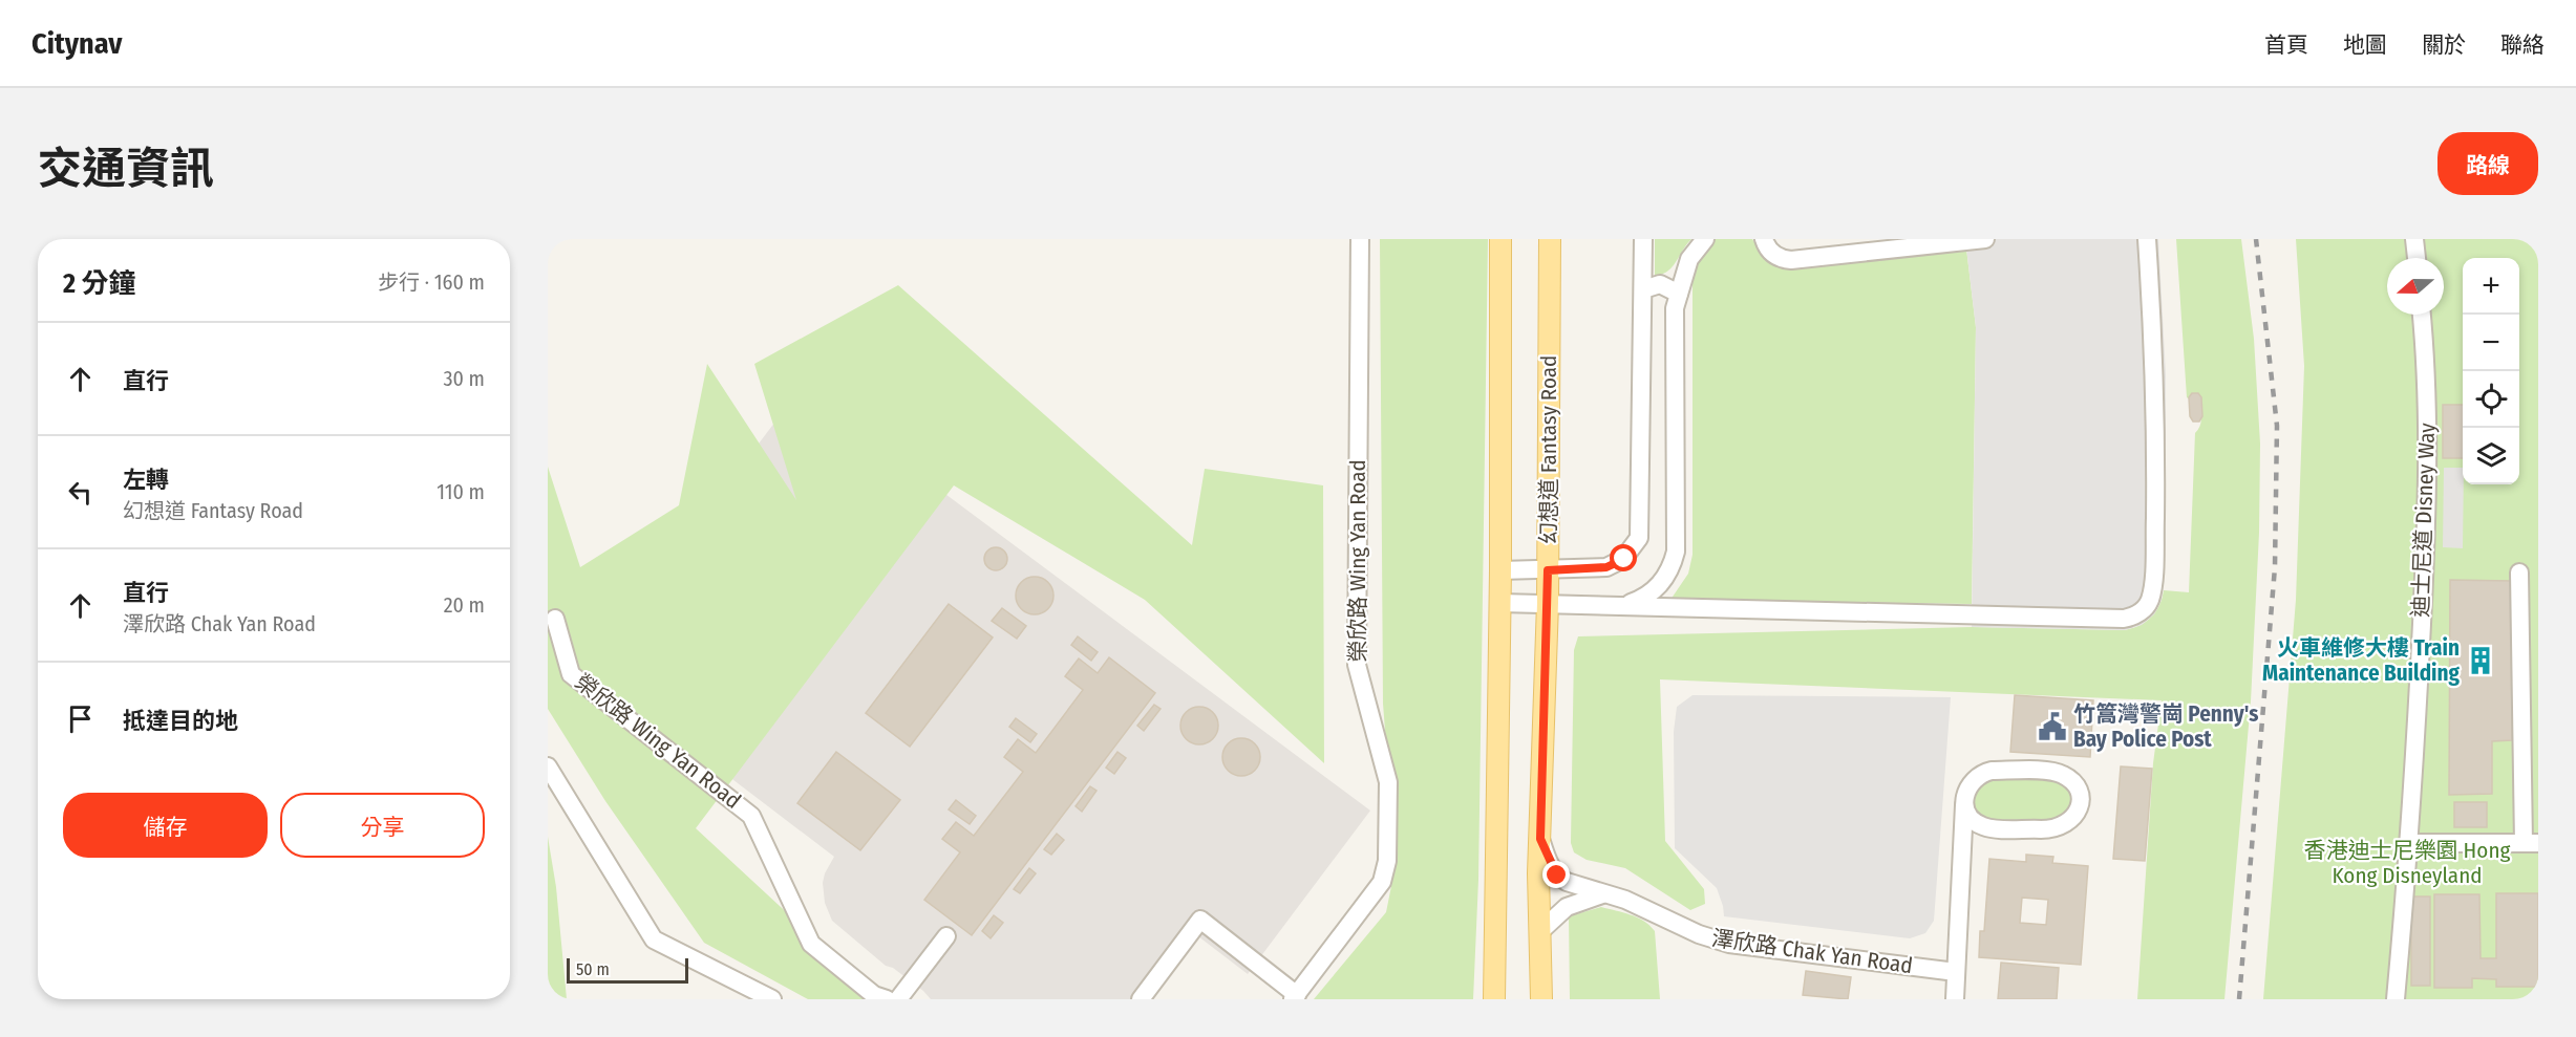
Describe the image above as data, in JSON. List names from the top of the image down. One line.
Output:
{"streets":{"main road":["幻想道 Fantasy Road"],"street":["迪士尼道 Disney Way","榮欣路 Wing Yan Road","澤欣路 Chak Yan Road"]},"crossings":[["幻想道 Fantasy Road","澤欣路 Chak Yan Road"]],"parks":["香港迪士尼樂園 Hong Kong Disneyland"],"places":{"building":["火車維修大樓 Train Maintenance Building"],"public building":["竹篙灣警崗 Penny's Bay Police Post"]},"scale_bar":"50 m","north":"left","page":{"header":"Citynav","nav":["首頁","地圖","關於","聯絡"],"title":"交通資訊","buttons":["路線",["儲存","分享"]],"heading":["2 分鐘","步行 · 160 m"],"map_buttons":["+","−"],"list":[["直行","30 m"],["左轉","幻想道 Fantasy Road","110 m"],["直行","澤欣路 Chak Yan Road","20 m"],"抵達目的地"],"scale":"50 m"}}
